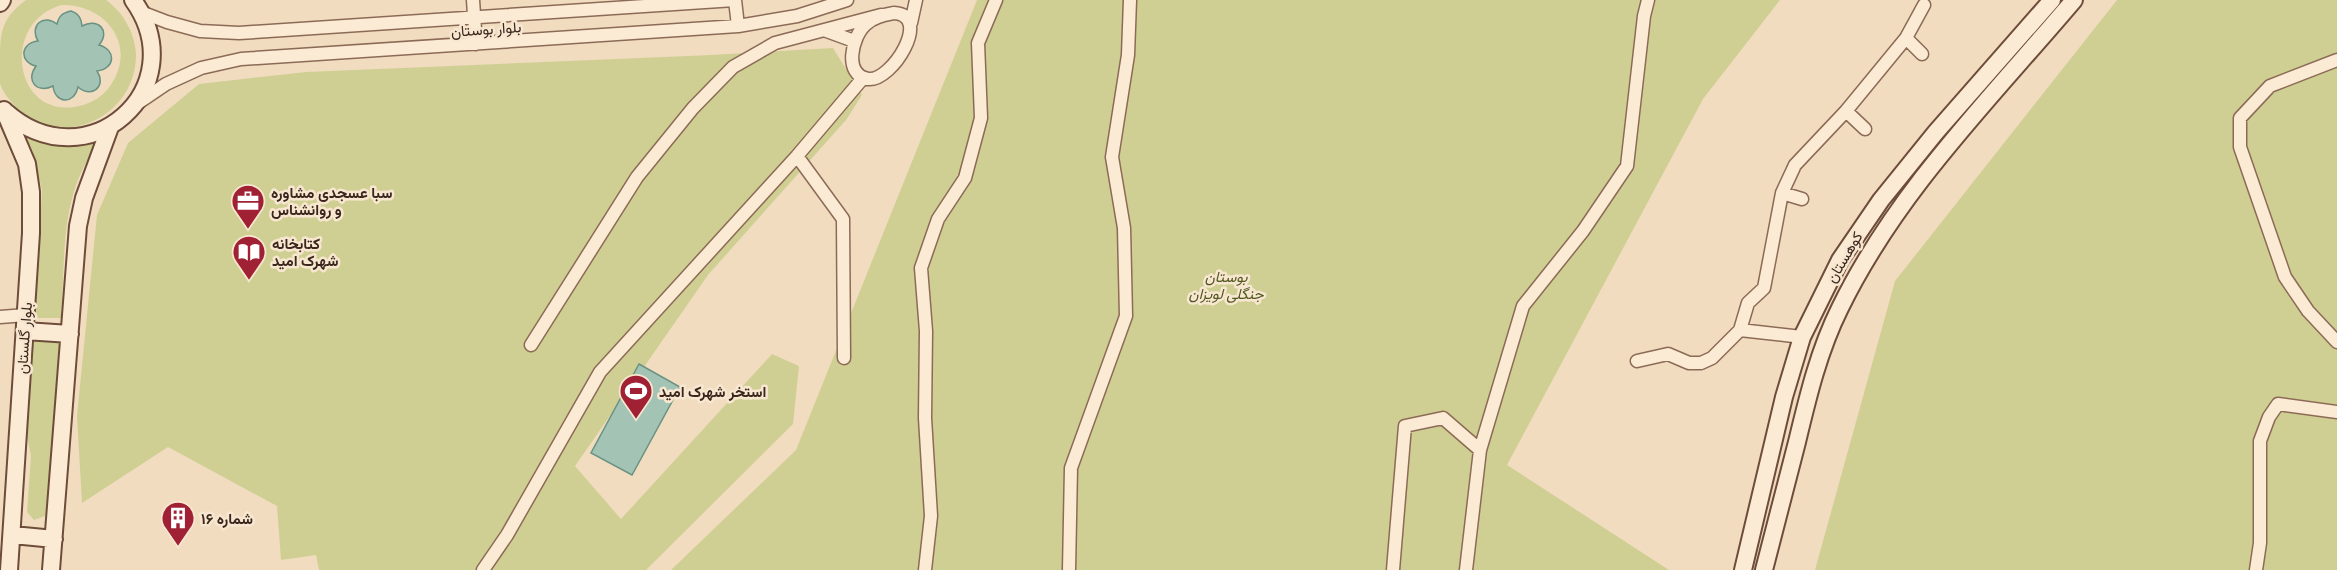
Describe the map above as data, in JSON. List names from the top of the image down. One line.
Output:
{"streets":{"main road":["کوهستان","بلوار گلستان"],"street":["بلوار بوستان"]},"parks":["بوستان جنگلی لویزان"],"places":{"office":["سبا عسجدی مشاوره و روانشناس"],"library":["کتابخانه شهرک امید"],"sports":["استخر شهرک امید"],"building":["شماره ۱۶"]}}
